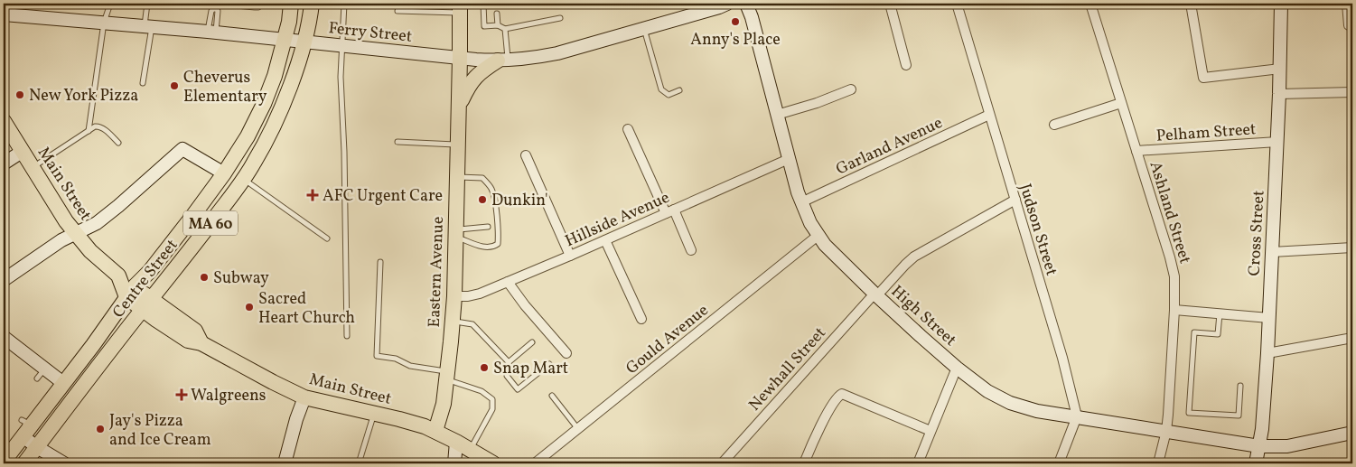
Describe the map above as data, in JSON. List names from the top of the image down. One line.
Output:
{"streets":{"main road":["Main Street","MA 60","Eastern Avenue","Centre Street"],"street":["Ferry Street","Pelham Street","Garland Avenue","Ashland Street","Hillside Avenue","Judson Street","Cross Street","High Street","Gould Avenue","Newhall Street"]},"crossings":[["Ferry Street","Eastern Avenue"],["Ferry Street","Centre Street"],["Pelham Street","Ashland Street"],["Pelham Street","Cross Street"],["Garland Avenue","Judson Street"],["Garland Avenue","High Street"],["Main Street","Eastern Avenue"],["Main Street","Centre Street"],["Ashland Street","High Street"],["Hillside Avenue","Eastern Avenue"],["Hillside Avenue","High Street"],["Judson Street","High Street"],["Judson Street","Newhall Street"],["Cross Street","High Street"],["High Street","Gould Avenue"],["High Street","Newhall Street"]],"places":{"other":["Anny's Place","Cheverus Elementary","New York Pizza","Dunkin'","Subway","Sacred Heart Church","Snap Mart","Jay's Pizza and Ice Cream"],"health":["AFC Urgent Care","Walgreens"]}}
